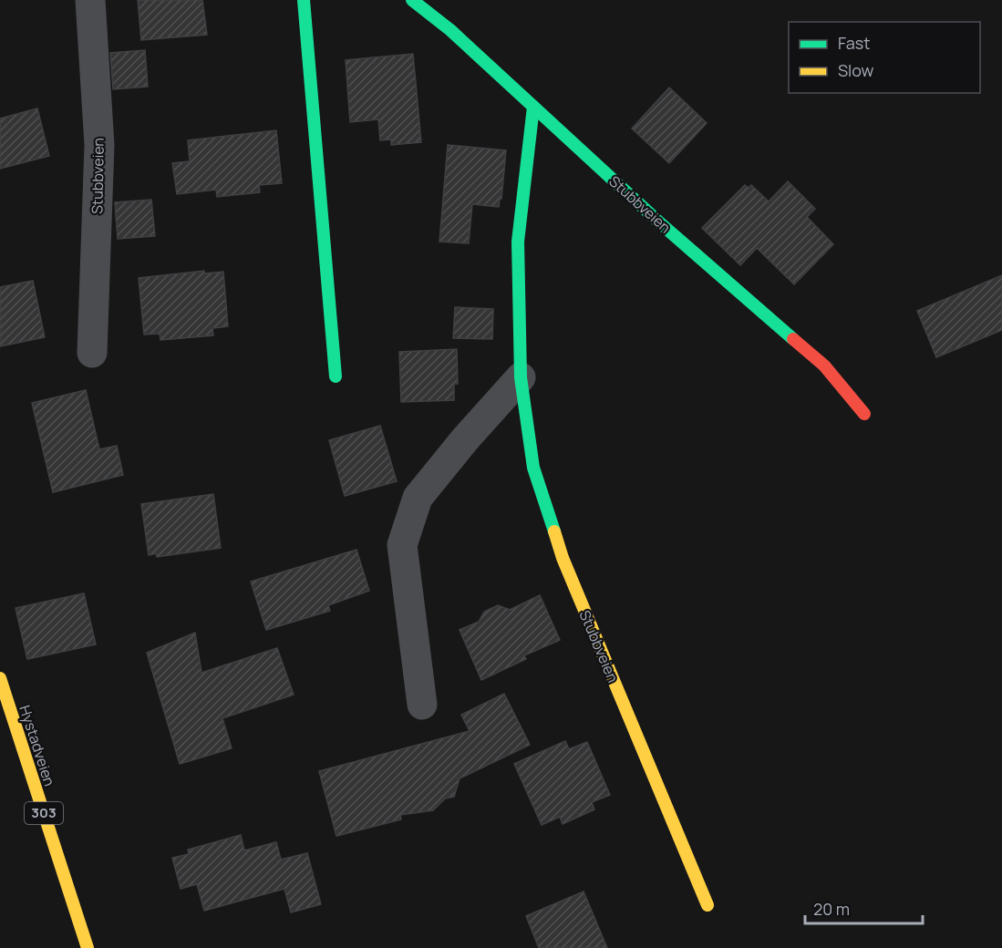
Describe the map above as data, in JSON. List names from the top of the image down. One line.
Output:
{"streets":{"street":["Stubbveien","Hystadveien","303"]},"legend":["Fast","Slow"],"scale_bar":"20 m"}
